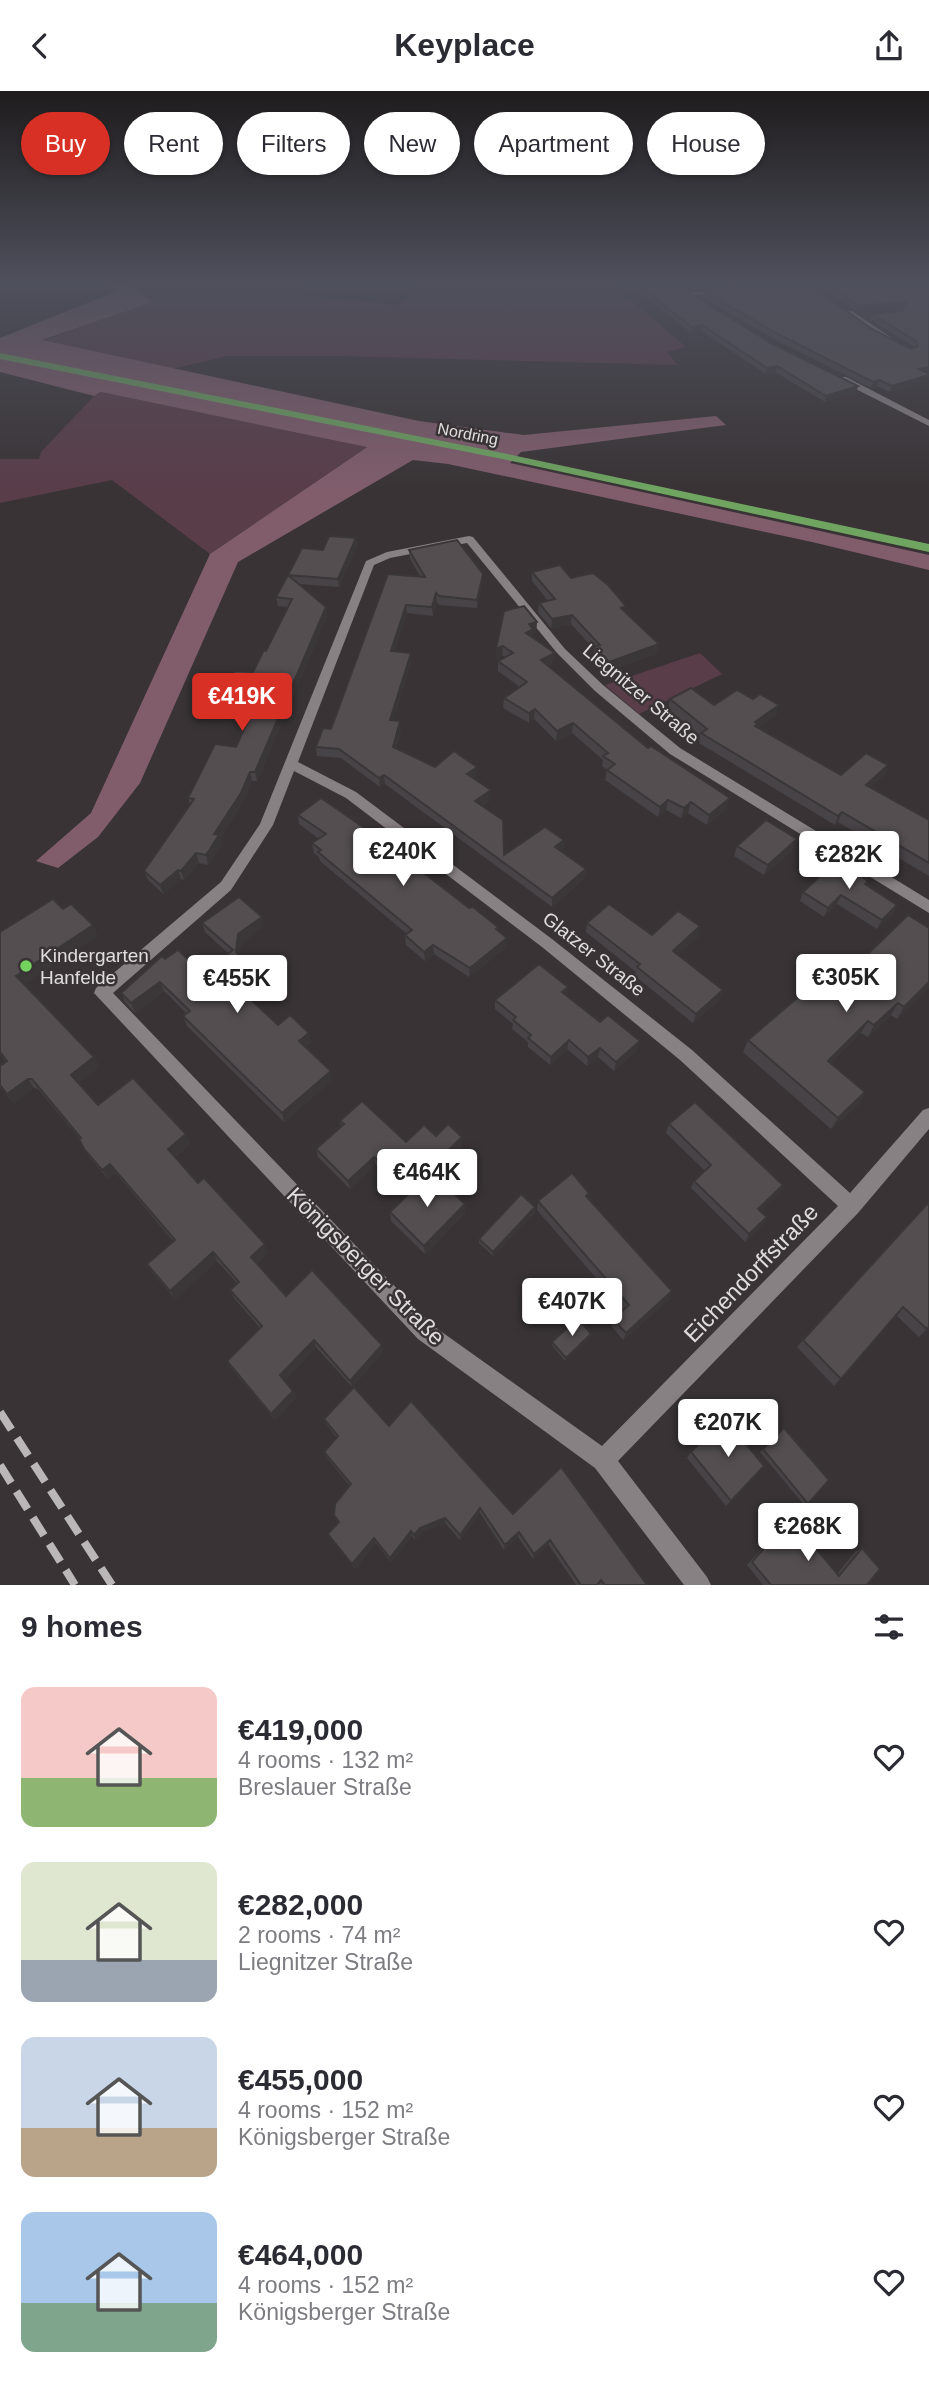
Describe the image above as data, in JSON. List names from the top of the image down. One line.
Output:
{"streets":{"main road":["Nordring"],"street":["Liegnitzer Straße","Glatzer Straße","Königsberger Straße","Eichendorffstraße"]},"crossings":[["Liegnitzer Straße","Glatzer Straße"],["Liegnitzer Straße","Königsberger Straße"],["Glatzer Straße","Königsberger Straße"],["Glatzer Straße","Eichendorffstraße"],["Königsberger Straße","Eichendorffstraße"]],"places":["Kindergarten Hanfelde"],"page":{"header":"Keyplace","chip":["Buy","Rent","Filters","New","Apartment","House"],"price":["€419K","€240K","€282K","€305K","€455K","€464K","€407K","€207K","€268K"],"heading":"9 homes","list":[{"name":"€419,000","note":"4 rooms · 132 m² · Breslauer Straße"},{"name":"€282,000","note":"2 rooms · 74 m² · Liegnitzer Straße"},{"name":"€455,000","note":"4 rooms · 152 m² · Königsberger Straße"},{"name":"€464,000","note":"4 rooms · 152 m² · Königsberger Straße"}]}}
